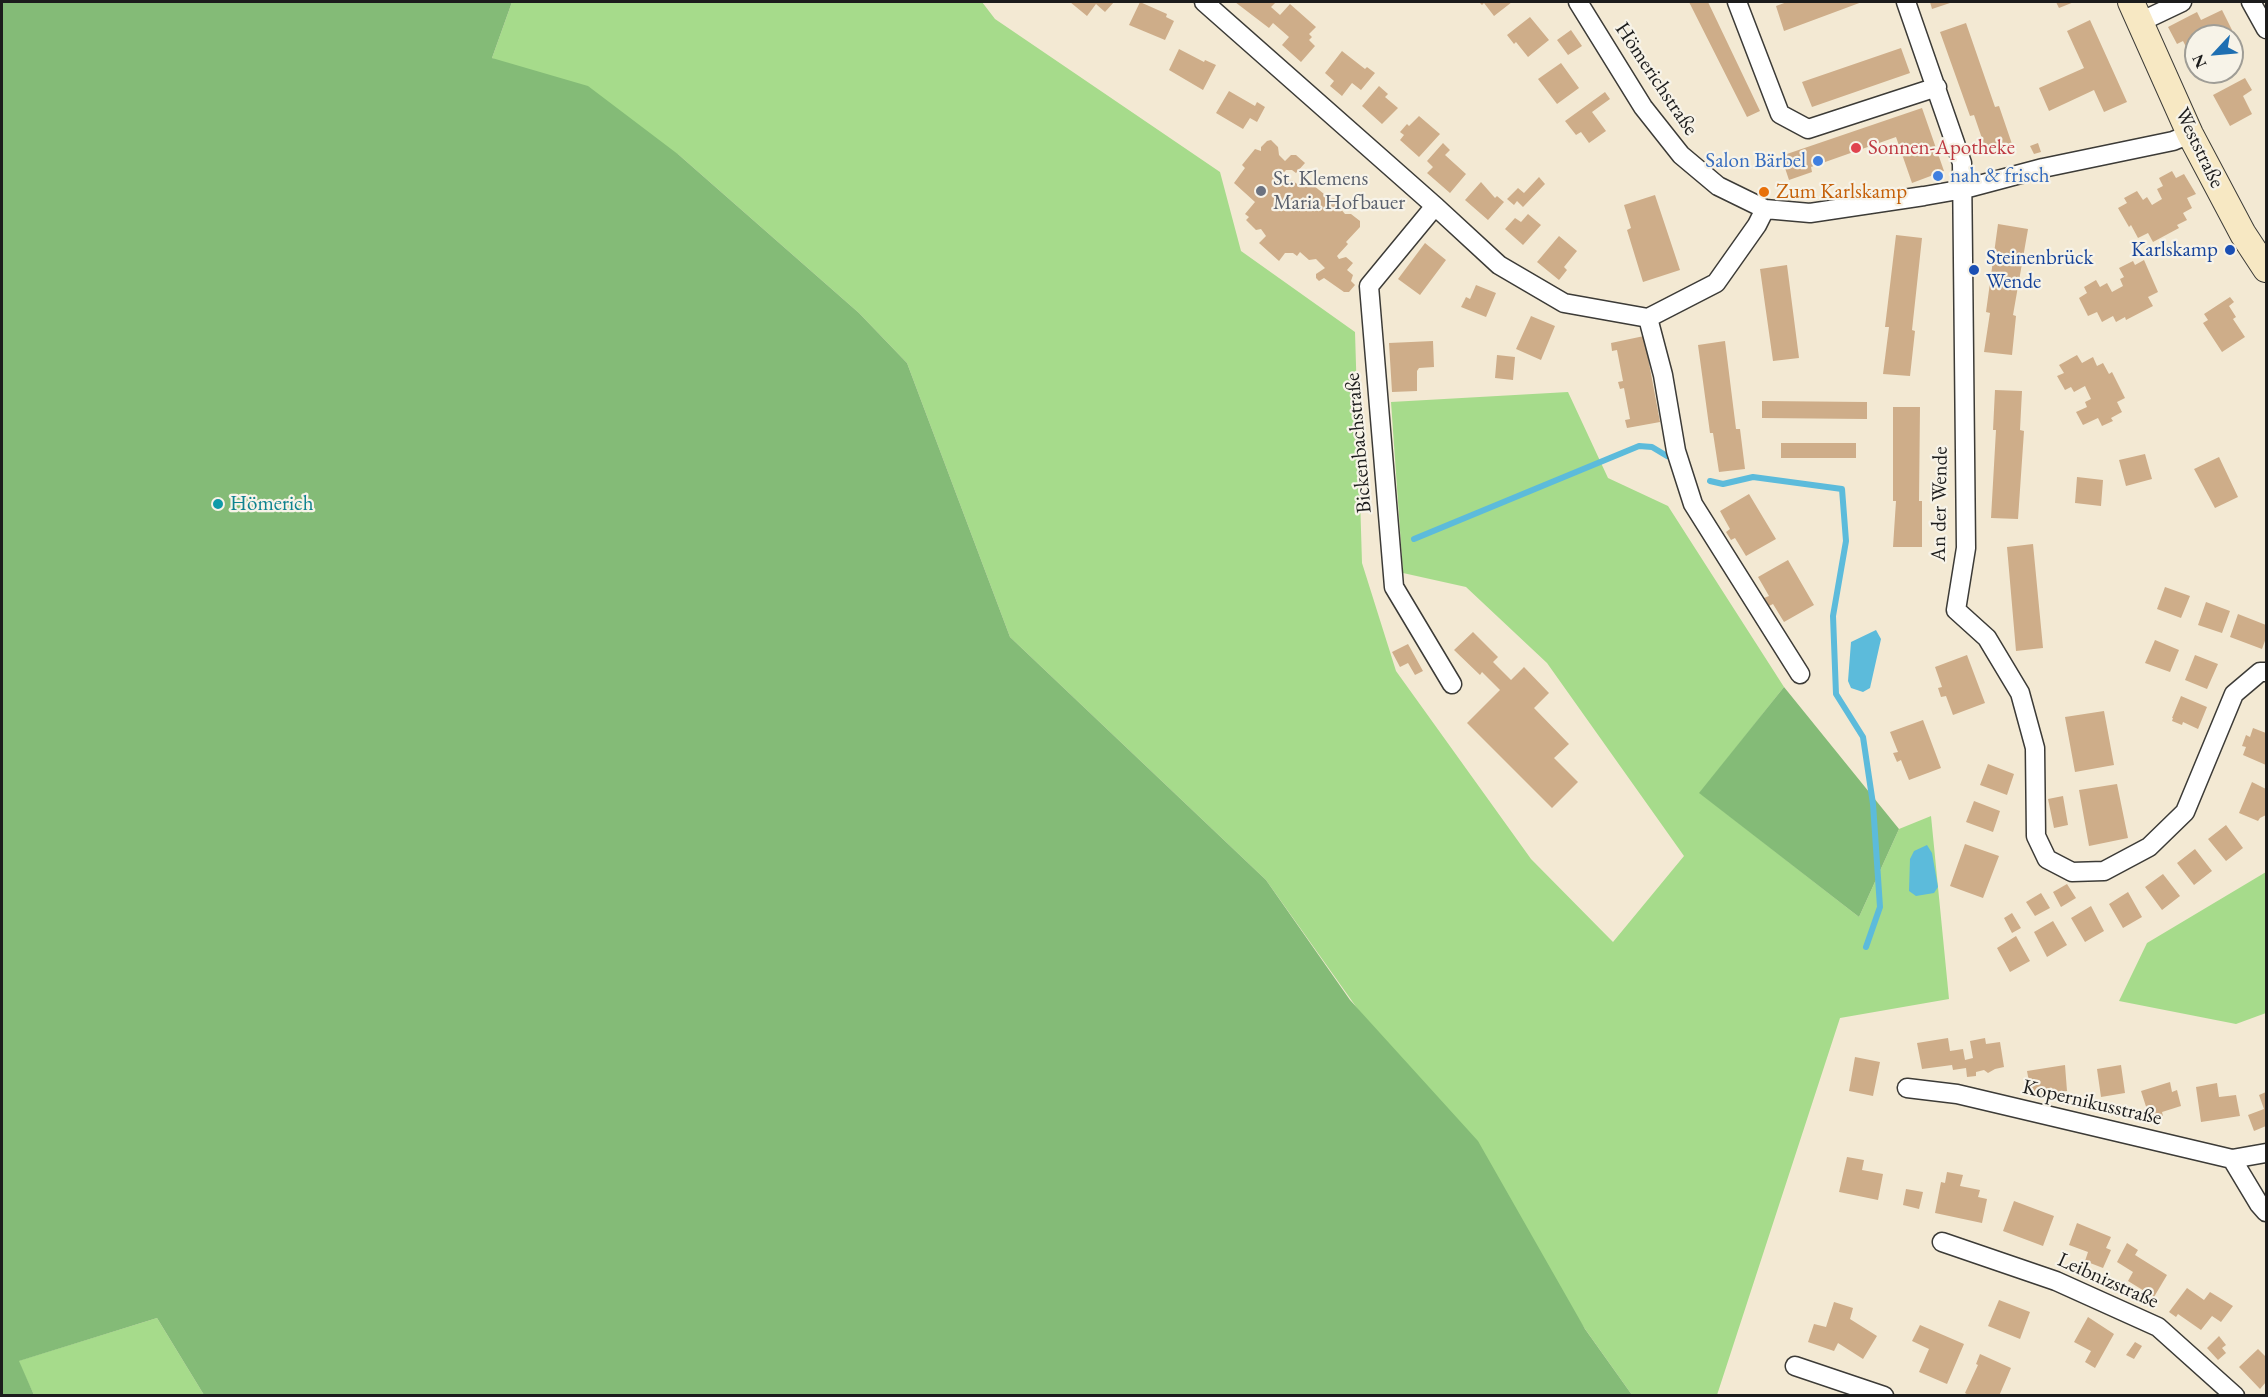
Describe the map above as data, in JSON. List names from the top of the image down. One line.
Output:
{"streets":{"main road":["Weststraße"],"street":["Hömerichstraße","Bickenbachstraße","An der Wende","Kopernikusstraße","Leibnizstraße"]},"crossings":[["Hömerichstraße","Weststraße"],["Hömerichstraße","An der Wende"]],"places":["Sonnen-Apotheke","Salon Bärbel","nah & frisch","St. Klemens Maria Hofbauer","Zum Karlskamp","Karlskamp","Steinenbrück Wende","Hömerich"],"north":"bottom left"}
